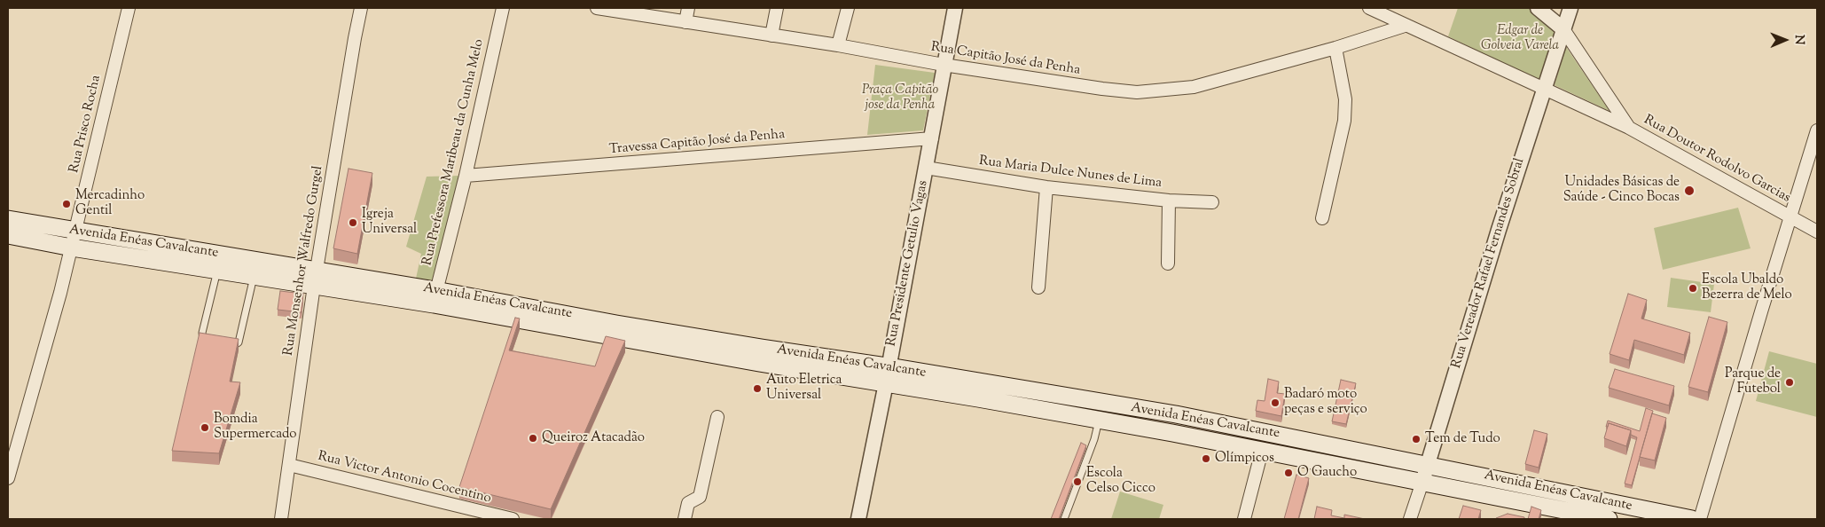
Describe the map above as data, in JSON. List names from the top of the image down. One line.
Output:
{"streets":{"main road":["Avenida Enéas Cavalcante"],"street":["Rua Capitão José da Penha","Rua Prisco Rocha","Travessa Capitão José da Penha","Rua Prefessora Maribeau da Cunha Melo","Rua Doutor Rodolvo Garcias","Rua Maria Dulce Nunes de Lima","Rua Monsenhor Walfredo Gurgel","Rua Presidente Getulio Vagas","Rua Vereador Rafael Fernandes Sobral","Rua Victor Antonio Cocentino"]},"crossings":[["Rua Capitão José da Penha","Rua Doutor Rodolvo Garcias"],["Rua Capitão José da Penha","Rua Presidente Getulio Vagas"],["Rua Prisco Rocha","Avenida Enéas Cavalcante"],["Travessa Capitão José da Penha","Rua Prefessora Maribeau da Cunha Melo"],["Travessa Capitão José da Penha","Rua Presidente Getulio Vagas"],["Rua Prefessora Maribeau da Cunha Melo","Avenida Enéas Cavalcante"],["Rua Doutor Rodolvo Garcias","Rua Vereador Rafael Fernandes Sobral"],["Rua Maria Dulce Nunes de Lima","Rua Presidente Getulio Vagas"],["Avenida Enéas Cavalcante","Rua Monsenhor Walfredo Gurgel"],["Avenida Enéas Cavalcante","Rua Presidente Getulio Vagas"],["Avenida Enéas Cavalcante","Rua Vereador Rafael Fernandes Sobral"],["Rua Monsenhor Walfredo Gurgel","Rua Victor Antonio Cocentino"]],"parks":["Edgar de Golveia Varela","Praça Capitão jose da Penha"],"places":["Unidades Básicas de Saúde - Cinco Bocas","Mercadinho Gentil","Igreja Universal","Escola Ubaldo Bezerra de Melo","Parque de Futebol","Auto Eletrica Universal","Badaró moto peças e serviço","Bomdia Supermercado","Queiroz Atacadão","Tem de Tudo","Olímpicos","O Gaucho","Escola Celso Cicco"],"north":"right"}
